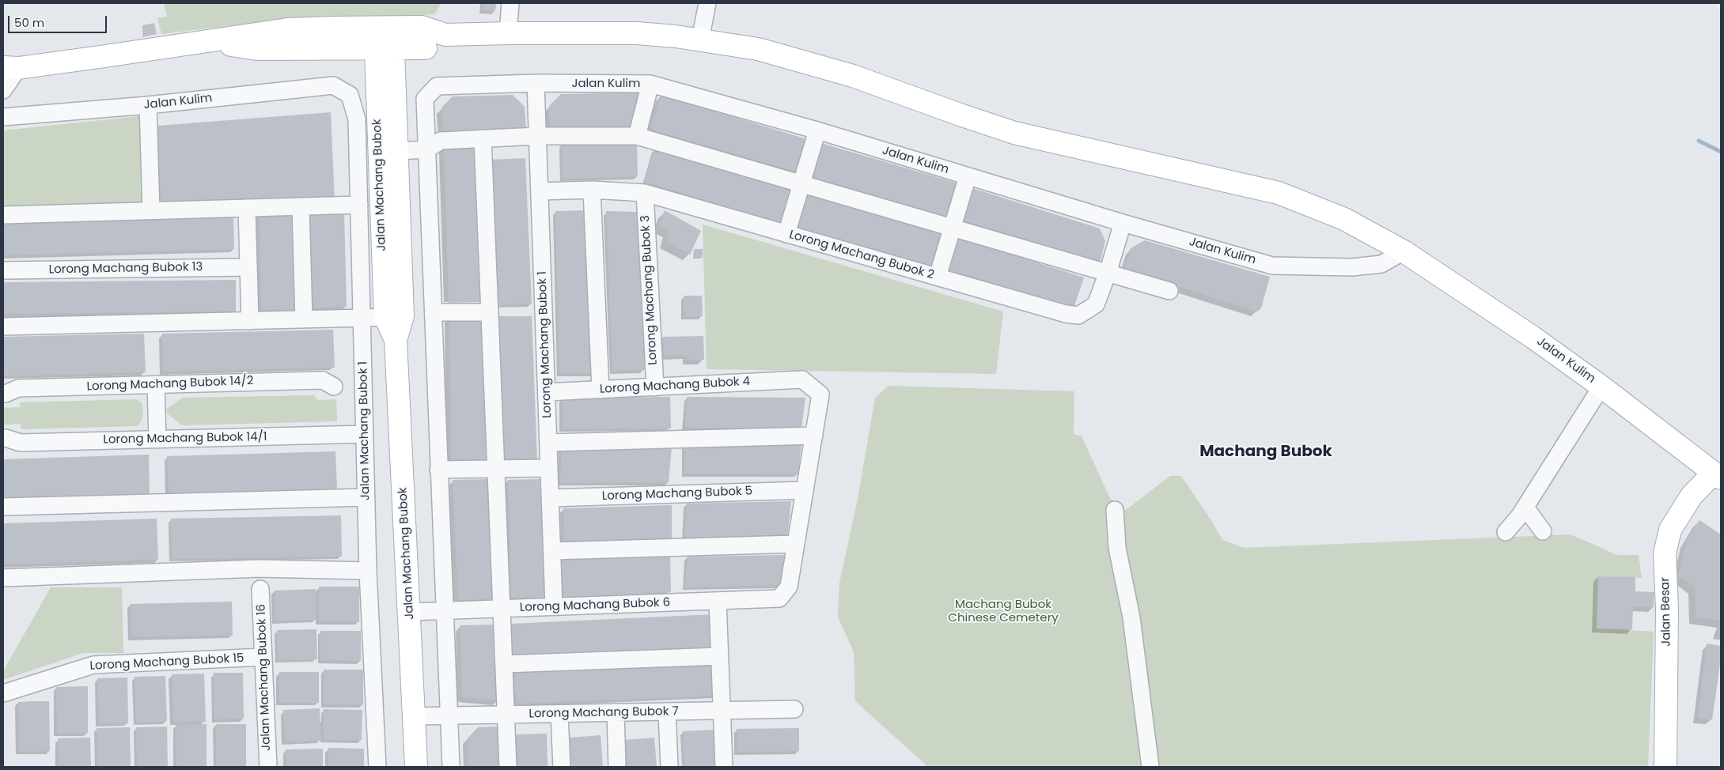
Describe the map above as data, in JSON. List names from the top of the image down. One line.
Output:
{"streets":{"main road":["Jalan Kulim","Jalan Machang Bubok","Jalan Besar"],"street":["Lorong Machang Bubok 2","Lorong Machang Bubok 13","Lorong Machang Bubok 3","Lorong Machang Bubok 1","Lorong Machang Bubok 14/2","Lorong Machang Bubok 4","Jalan Machang Bubok 1","Lorong Machang Bubok 14/1","Lorong Machang Bubok 5","Lorong Machang Bubok 6","Lorong Machang Bubok 15","Jalan Machang Bubok 16","Lorong Machang Bubok 7"]},"crossings":[["Jalan Kulim","Jalan Machang Bubok"],["Jalan Kulim","Lorong Machang Bubok 2"],["Jalan Kulim","Lorong Machang Bubok 1"],["Jalan Kulim","Jalan Machang Bubok 1"],["Jalan Kulim","Jalan Besar"],["Jalan Machang Bubok","Lorong Machang Bubok 6"],["Jalan Machang Bubok","Lorong Machang Bubok 7"],["Lorong Machang Bubok 2","Lorong Machang Bubok 3"],["Lorong Machang Bubok 2","Lorong Machang Bubok 1"],["Lorong Machang Bubok 3","Lorong Machang Bubok 4"],["Lorong Machang Bubok 1","Lorong Machang Bubok 4"],["Lorong Machang Bubok 1","Lorong Machang Bubok 5"],["Lorong Machang Bubok 1","Lorong Machang Bubok 6"],["Jalan Machang Bubok 1","Lorong Machang Bubok 14/1"],["Lorong Machang Bubok 15","Jalan Machang Bubok 16"]],"districts":["Machang Bubok"],"parks":["Machang Bubok Chinese Cemetery"],"scale_bar":"50 m"}
